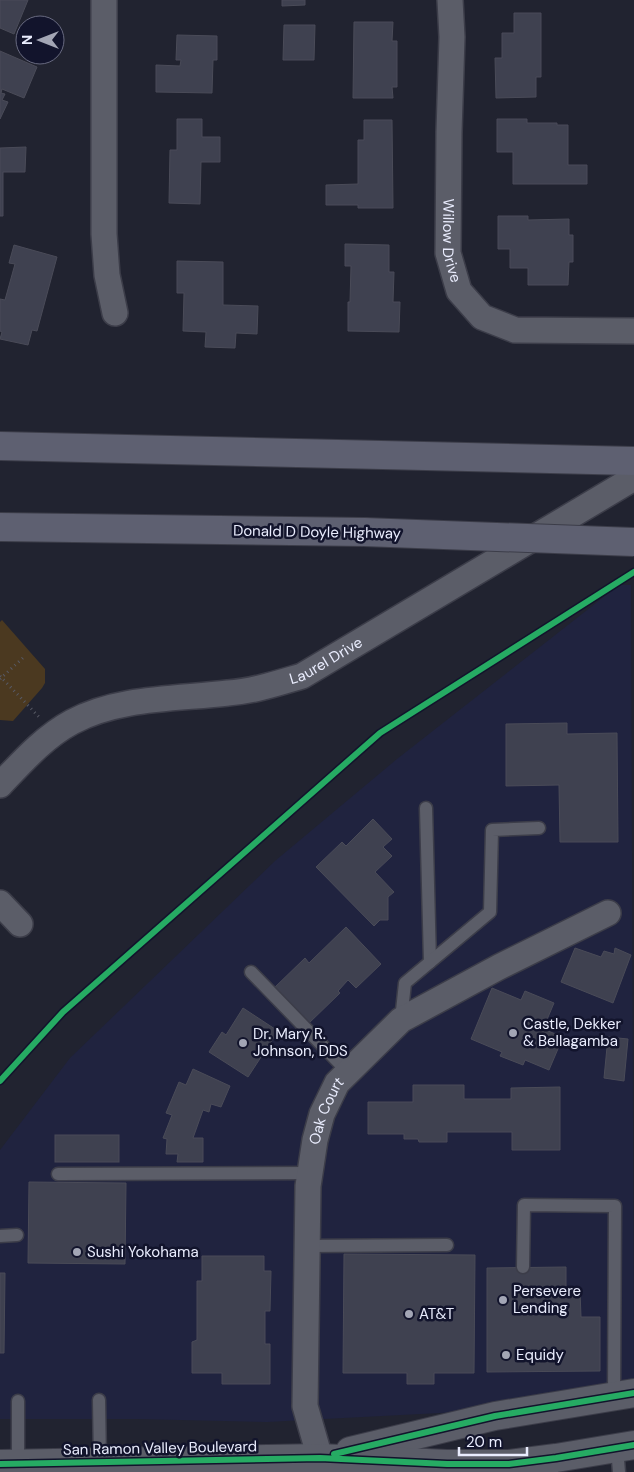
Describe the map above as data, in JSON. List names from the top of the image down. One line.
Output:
{"streets":{"highway":["Donald D Doyle Highway"],"main road":["San Ramon Valley Boulevard"],"street":["Willow Drive","Laurel Drive","Oak Court"]},"crossings":[["Oak Court","San Ramon Valley Boulevard"]],"places":["Castle, Dekker & Bellagamba","Dr. Mary R. Johnson, DDS","Sushi Yokohama","Persevere Lending","AT&T","Equidy"],"scale_bar":"20 m","north":"left"}
